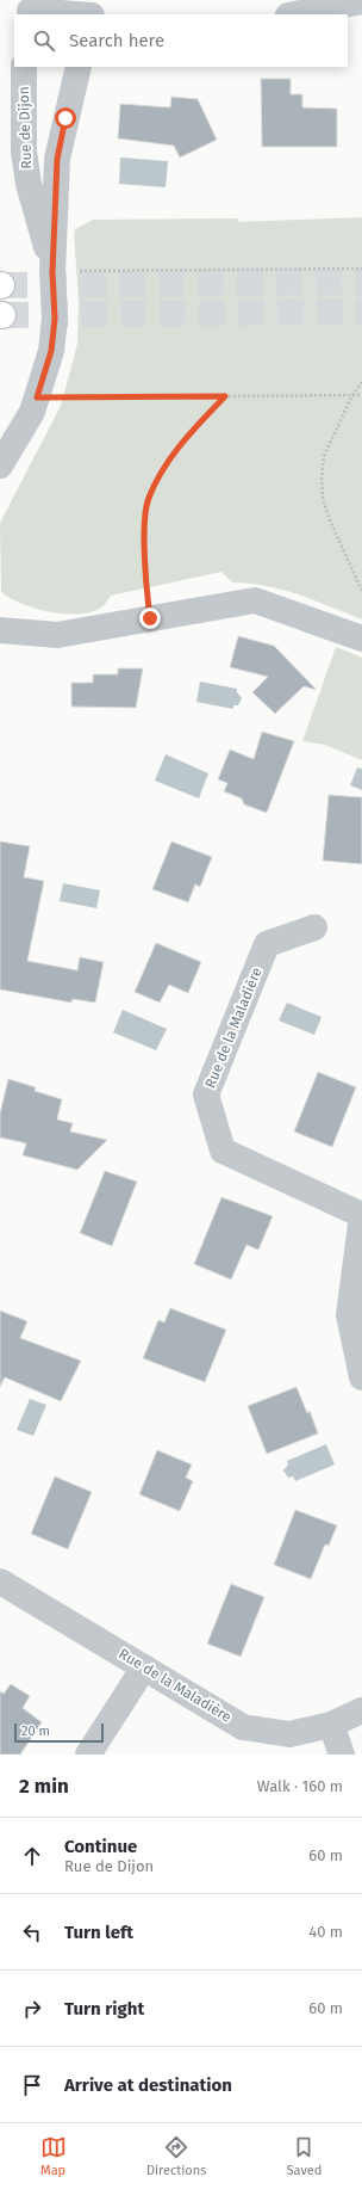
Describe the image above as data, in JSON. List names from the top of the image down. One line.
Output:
{"streets":{"street":["Rue de Dijon","Rue de la Maladière"]},"scale_bar":"20 m","page":{"search":"Search here","scale":"20 m","heading":["2 min","Walk · 160 m"],"list":[["Continue","Rue de Dijon","60 m"],["Turn left","40 m"],["Turn right","60 m"],"Arrive at destination"],"nav":["Map","Directions","Saved"]}}
